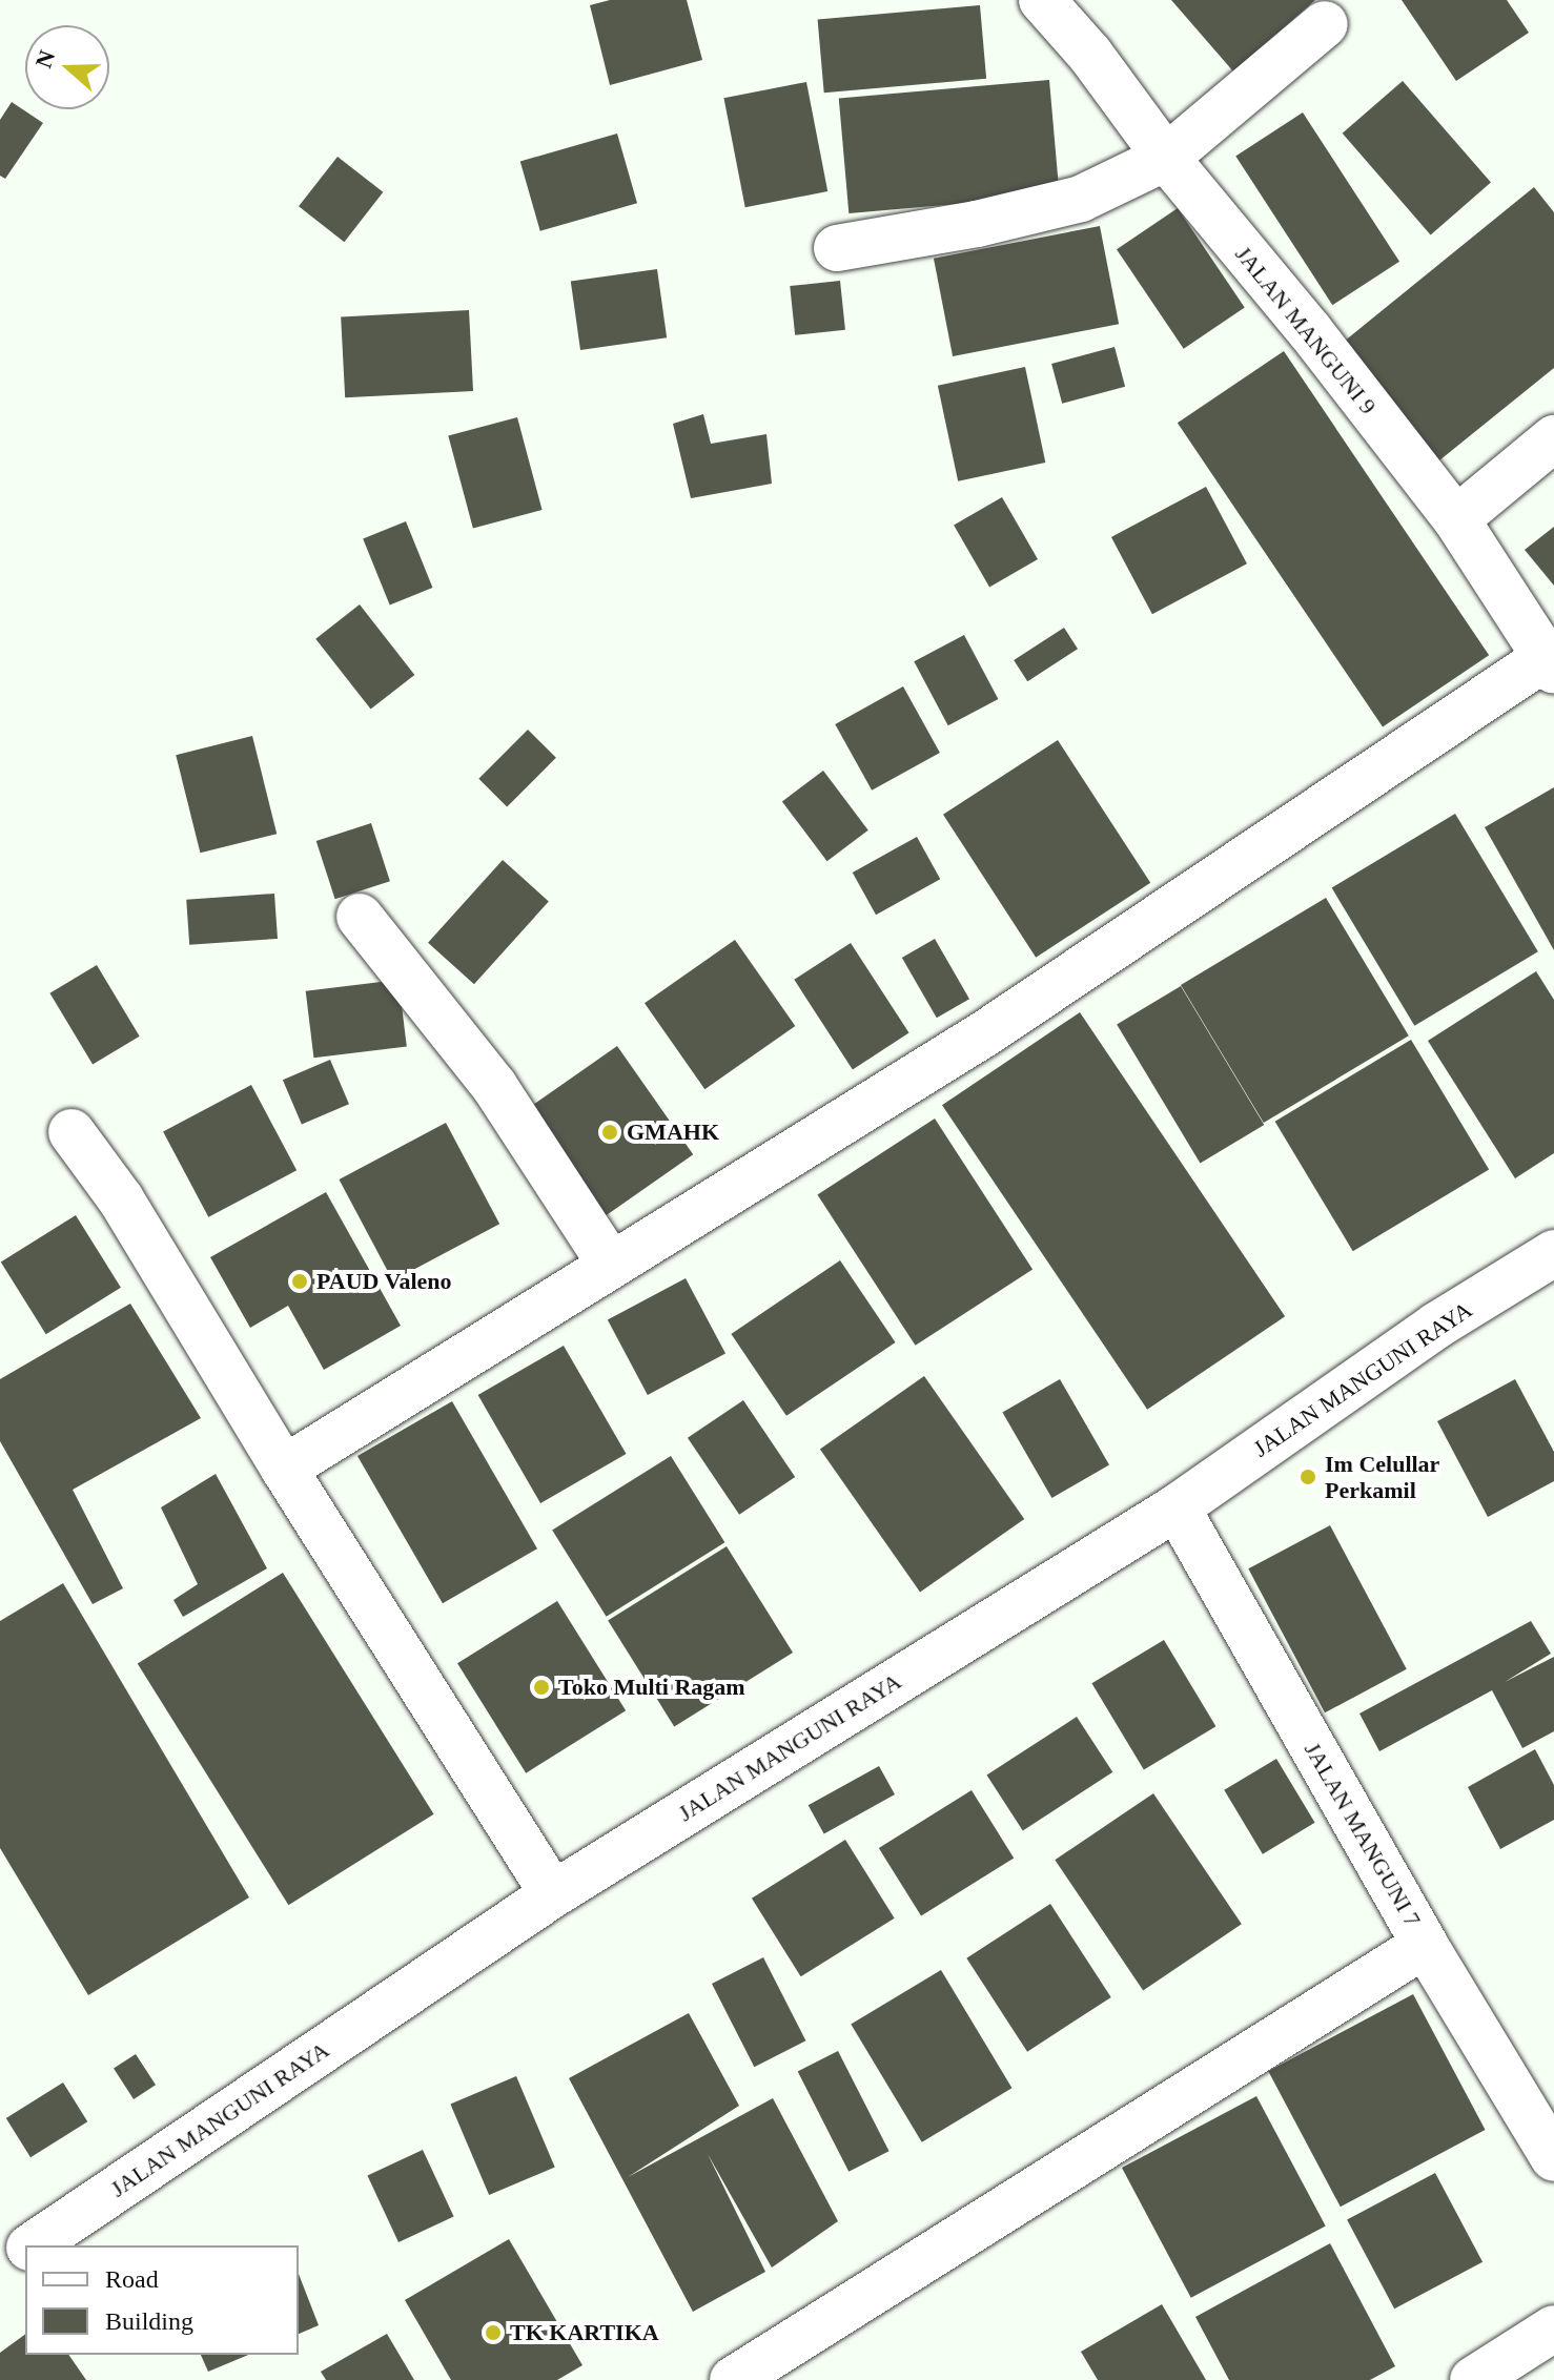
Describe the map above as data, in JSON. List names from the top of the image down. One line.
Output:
{"streets":{"street":["JALAN MANGUNI 9","JALAN MANGUNI RAYA","JALAN MANGUNI 7"]},"crossings":[["JALAN MANGUNI RAYA","JALAN MANGUNI 7"]],"places":["GMAHK","PAUD Valeno","Im Celullar Perkamil","Toko Multi Ragam","TK KARTIKA"],"legend":["Road","Building"],"north":"left"}
